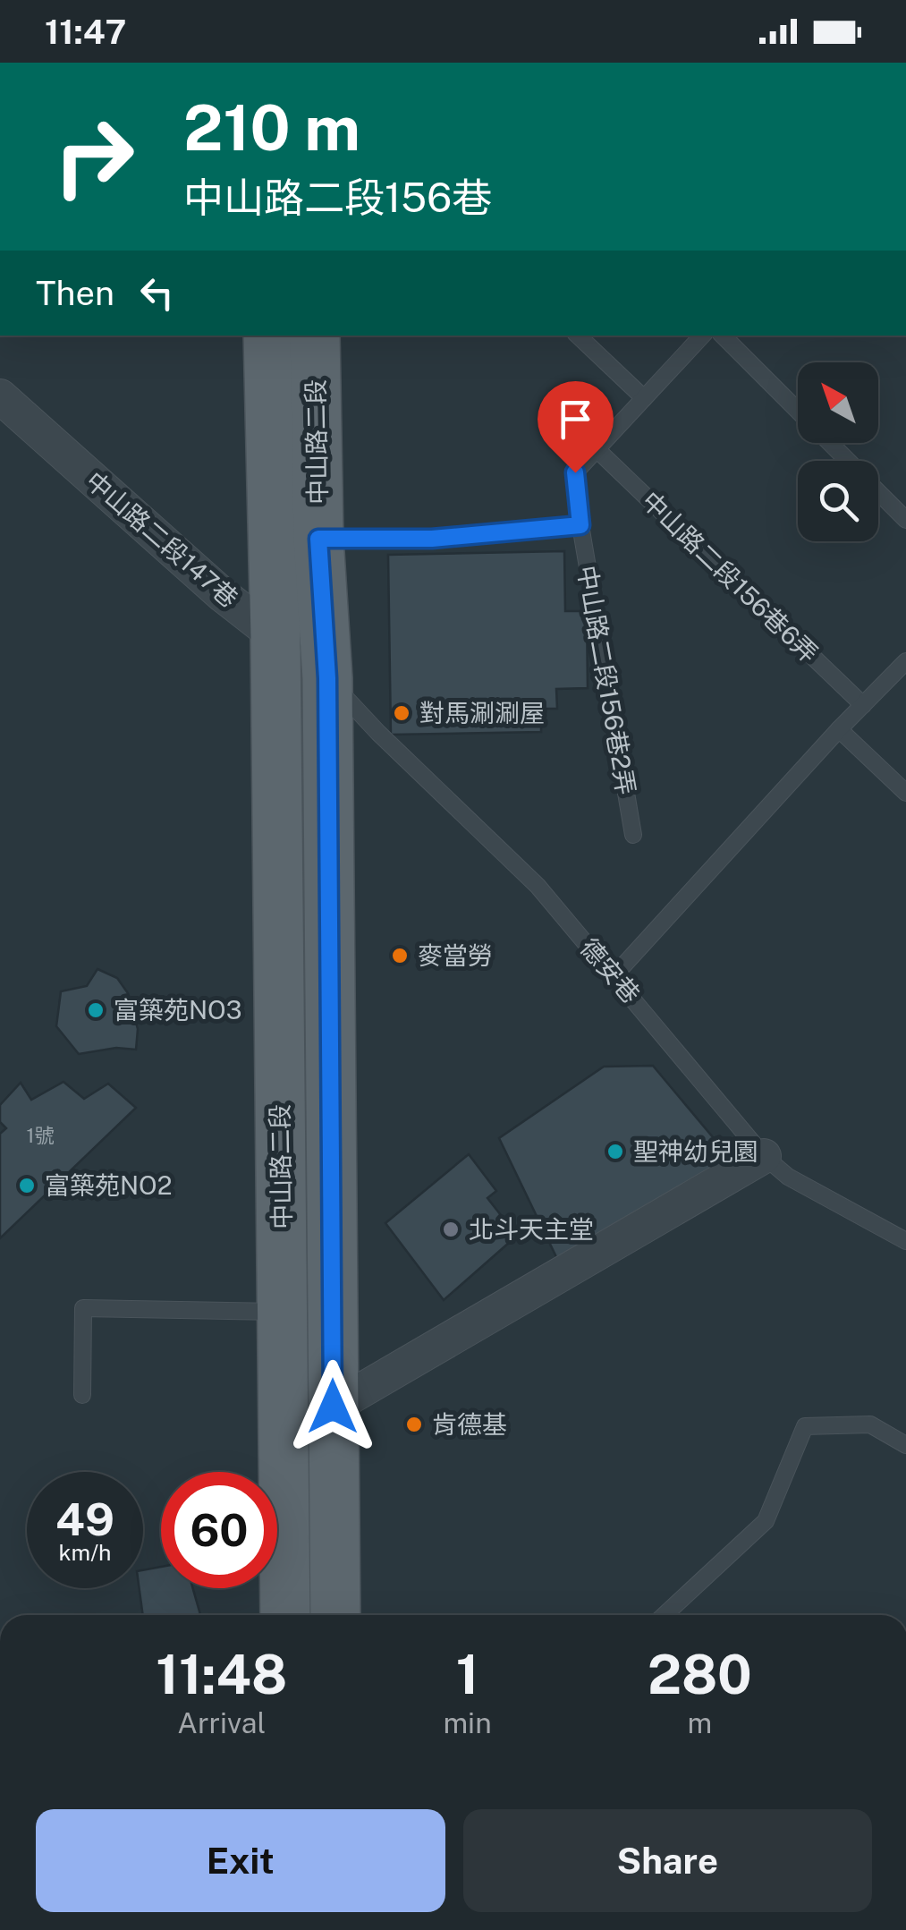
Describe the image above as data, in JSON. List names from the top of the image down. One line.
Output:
{"streets":{"main road":["中山路二段"],"street":["中山路二段147巷"],"lane":["中山路二段156巷6弄","中山路二段156巷2弄","德安巷"]},"crossings":[["中山路二段","中山路二段147巷"],["中山路二段","德安巷"],["中山路二段147巷","德安巷"],["中山路二段156巷6弄","中山路二段156巷2弄"]],"places":["對馬涮涮屋","麥當勞","富築苑NO3","聖神幼兒園","富築苑NO2","北斗天主堂","肯德基"],"house_numbers":["1號"],"north":"top left","page":{"status":"11:47","turn":["210 m","中山路二段156巷"],"then":"Then","speed":"49 km/h","limit":"60","eta":["11:48","Arrival","1","min","280","m"],"buttons":["Exit","Share"]}}
